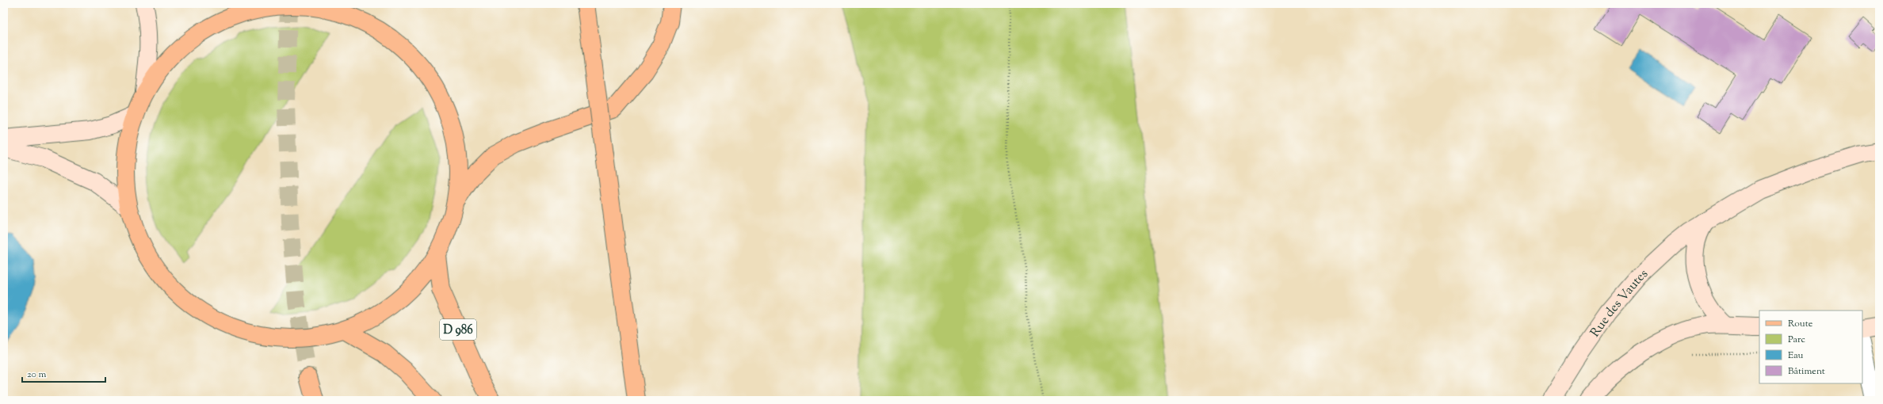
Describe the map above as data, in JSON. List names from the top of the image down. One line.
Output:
{"streets":{"main road":["D 986"],"street":["Rue des Vautes"]},"legend":["Route","Parc","Eau","Bâtiment"],"scale_bar":"20 m"}
